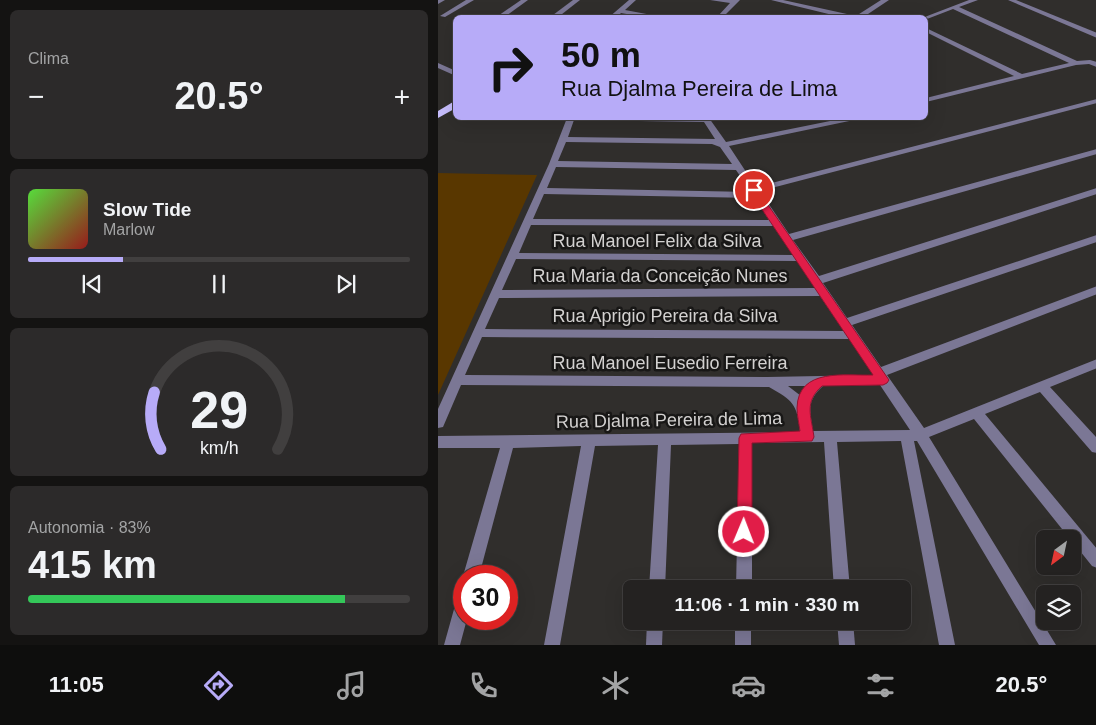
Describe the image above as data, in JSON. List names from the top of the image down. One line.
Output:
{"streets":{"street":["Rua Manoel Felix da Silva","Rua Maria da Conceição Nunes","Rua Aprigio Pereira da Silva","Rua Manoel Eusedio Ferreira","Rua Djalma Pereira de Lima"]},"north":"bottom left","page":{"tile":["Clima",["Autonomia · 83%","415 km"]],"turn":["50 m","Rua Djalma Pereira de Lima"],"heat":["−","20.5°","+"],"song":["Slow Tide","Marlow"],"limit":"30","trip":"11:06 · 1 min · 330 m","tabs":["11:05","20.5°"],"gauge":["29","km/h"]}}
